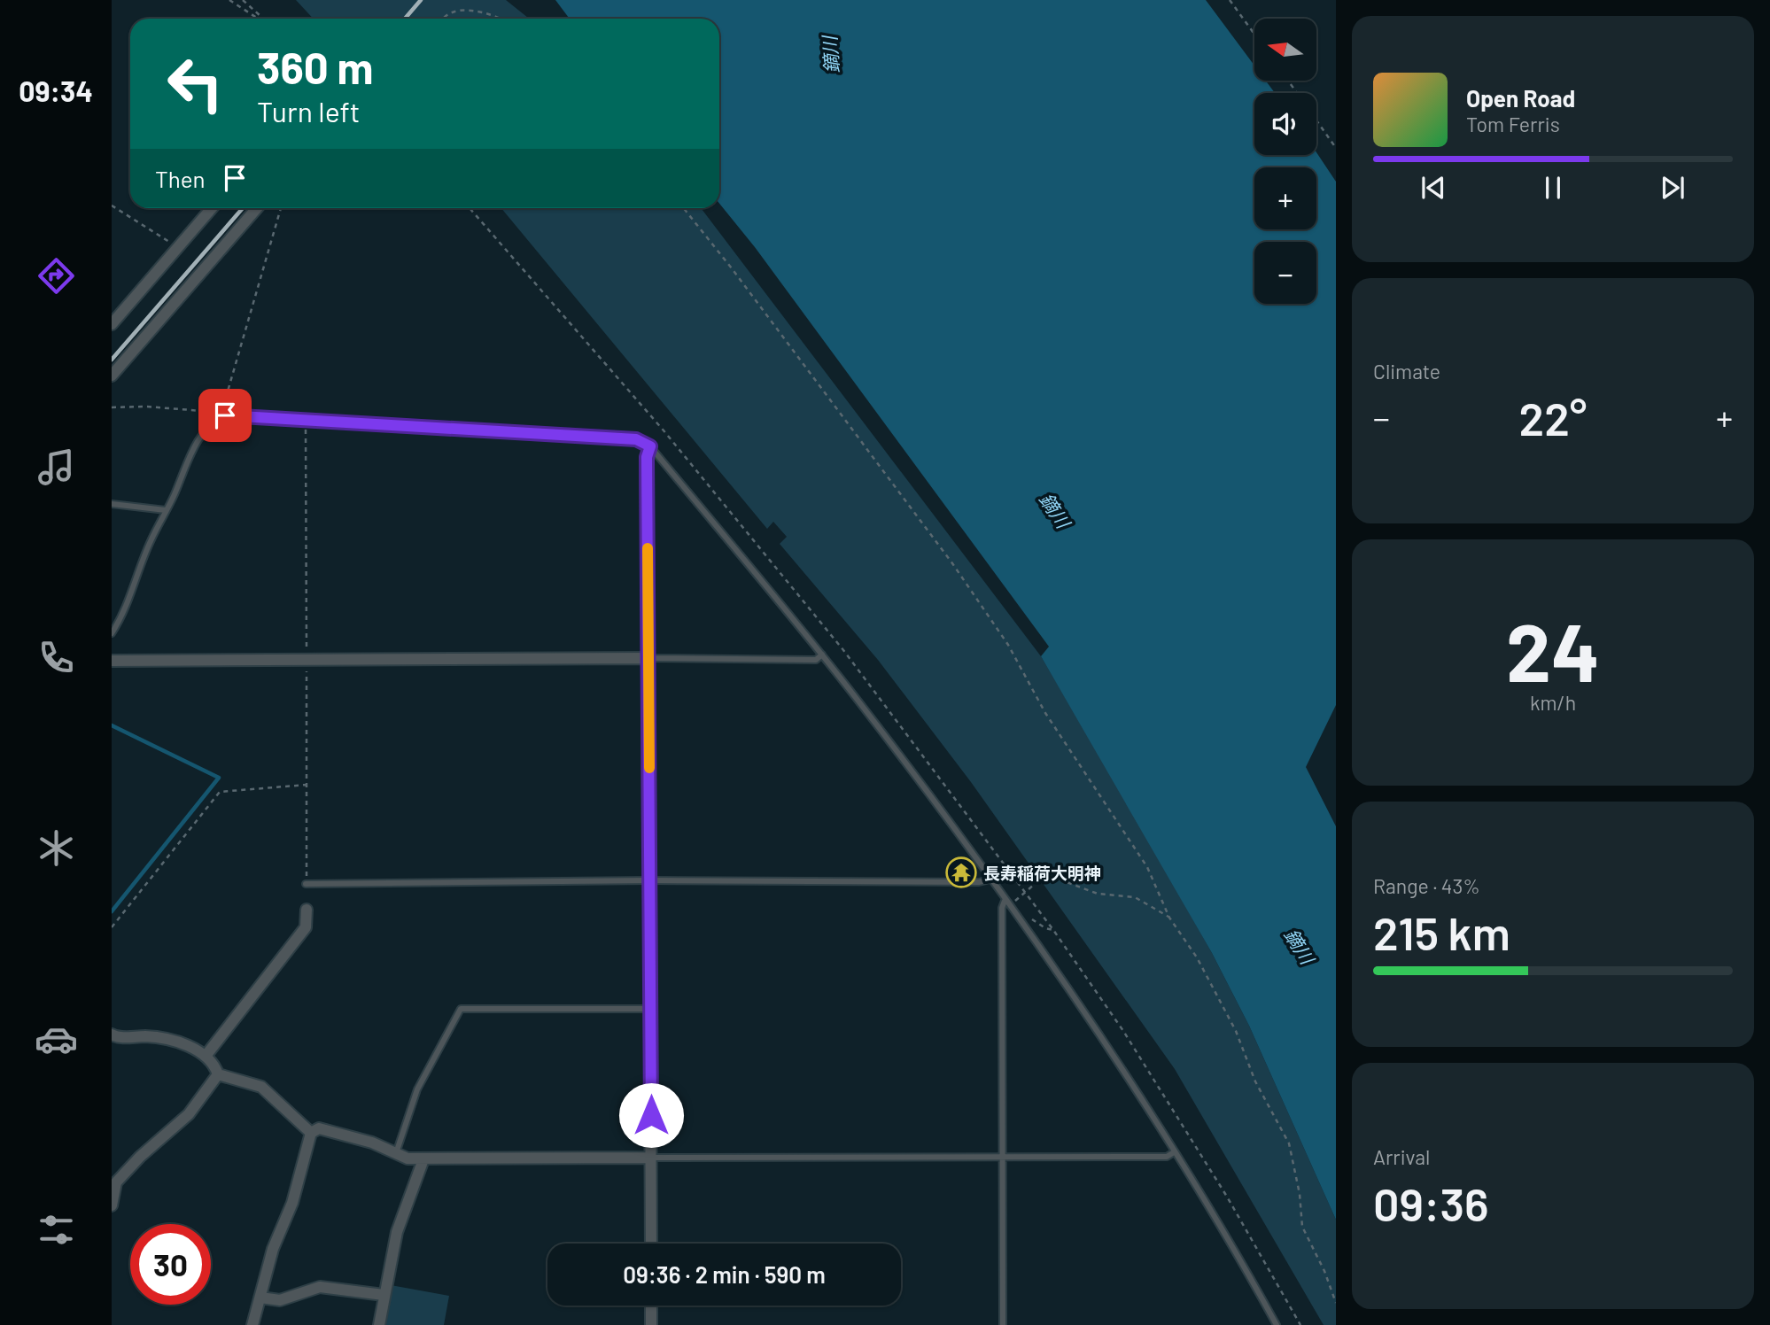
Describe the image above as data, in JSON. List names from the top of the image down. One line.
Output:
{"water":["鏑川"],"places":{"temple":["長寿稲荷大明神"]},"north":"left","page":{"tabs":"09:34","map_buttons":["+","−"],"turn":["360 m","Turn left"],"song":["Open Road","Tom Ferris"],"then":"Then","tile":["Climate",["24","km/h"],["Range · 43%","215 km"],["Arrival","09:36"]],"heat":["−","22°","+"],"limit":"30","trip":"09:36 · 2 min · 590 m"}}
